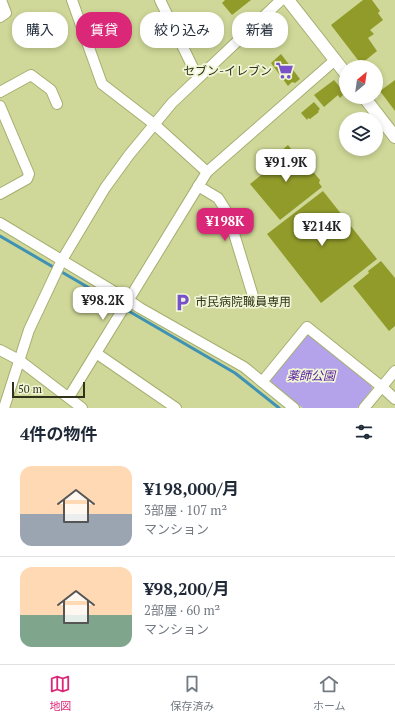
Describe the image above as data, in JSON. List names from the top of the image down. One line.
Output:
{"parks":["薬師公園"],"places":{"supermarket":["セブン-イレブン"],"parking":["市民病院職員専用"]},"scale_bar":"50 m","north":"top right","page":{"chip":["購入","賃貸","絞り込み","新着"],"price":["¥91.9K","¥198K","¥214K","¥98.2K"],"scale":"50 m","heading":"4件の物件","list":[{"name":"¥198,000/月","note":"3部屋 · 107 m² · マンション"},{"name":"¥98,200/月","note":"2部屋 · 60 m² · マンション"}],"tabs":["地図","保存済み","ホーム"]}}
